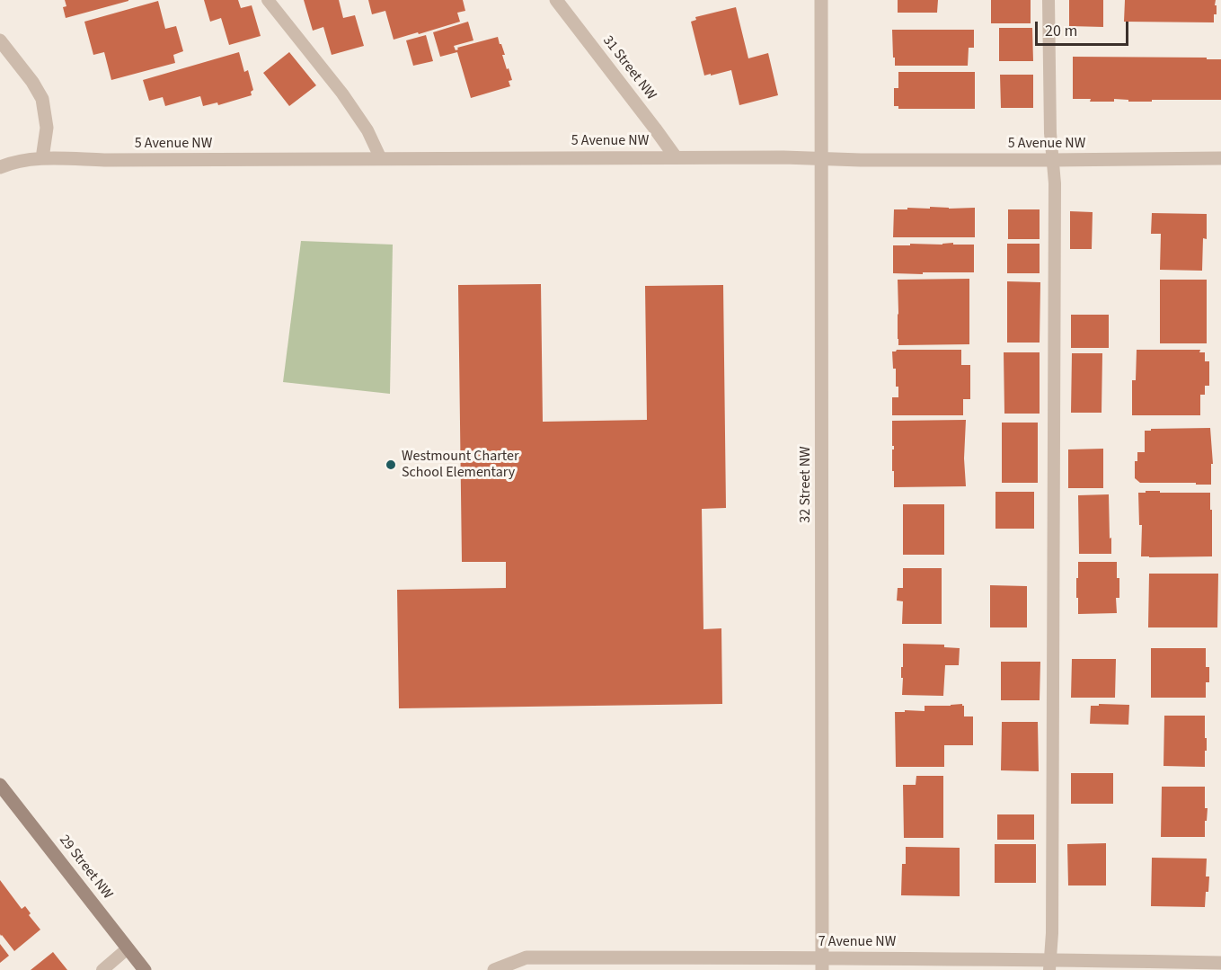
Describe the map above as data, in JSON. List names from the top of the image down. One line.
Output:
{"streets":{"street":["31 Street NW","5 Avenue NW","32 Street NW","29 Street NW","7 Avenue NW"]},"crossings":[["31 Street NW","5 Avenue NW"],["5 Avenue NW","32 Street NW"],["32 Street NW","7 Avenue NW"]],"places":["Westmount Charter School Elementary"],"scale_bar":"20 m"}
